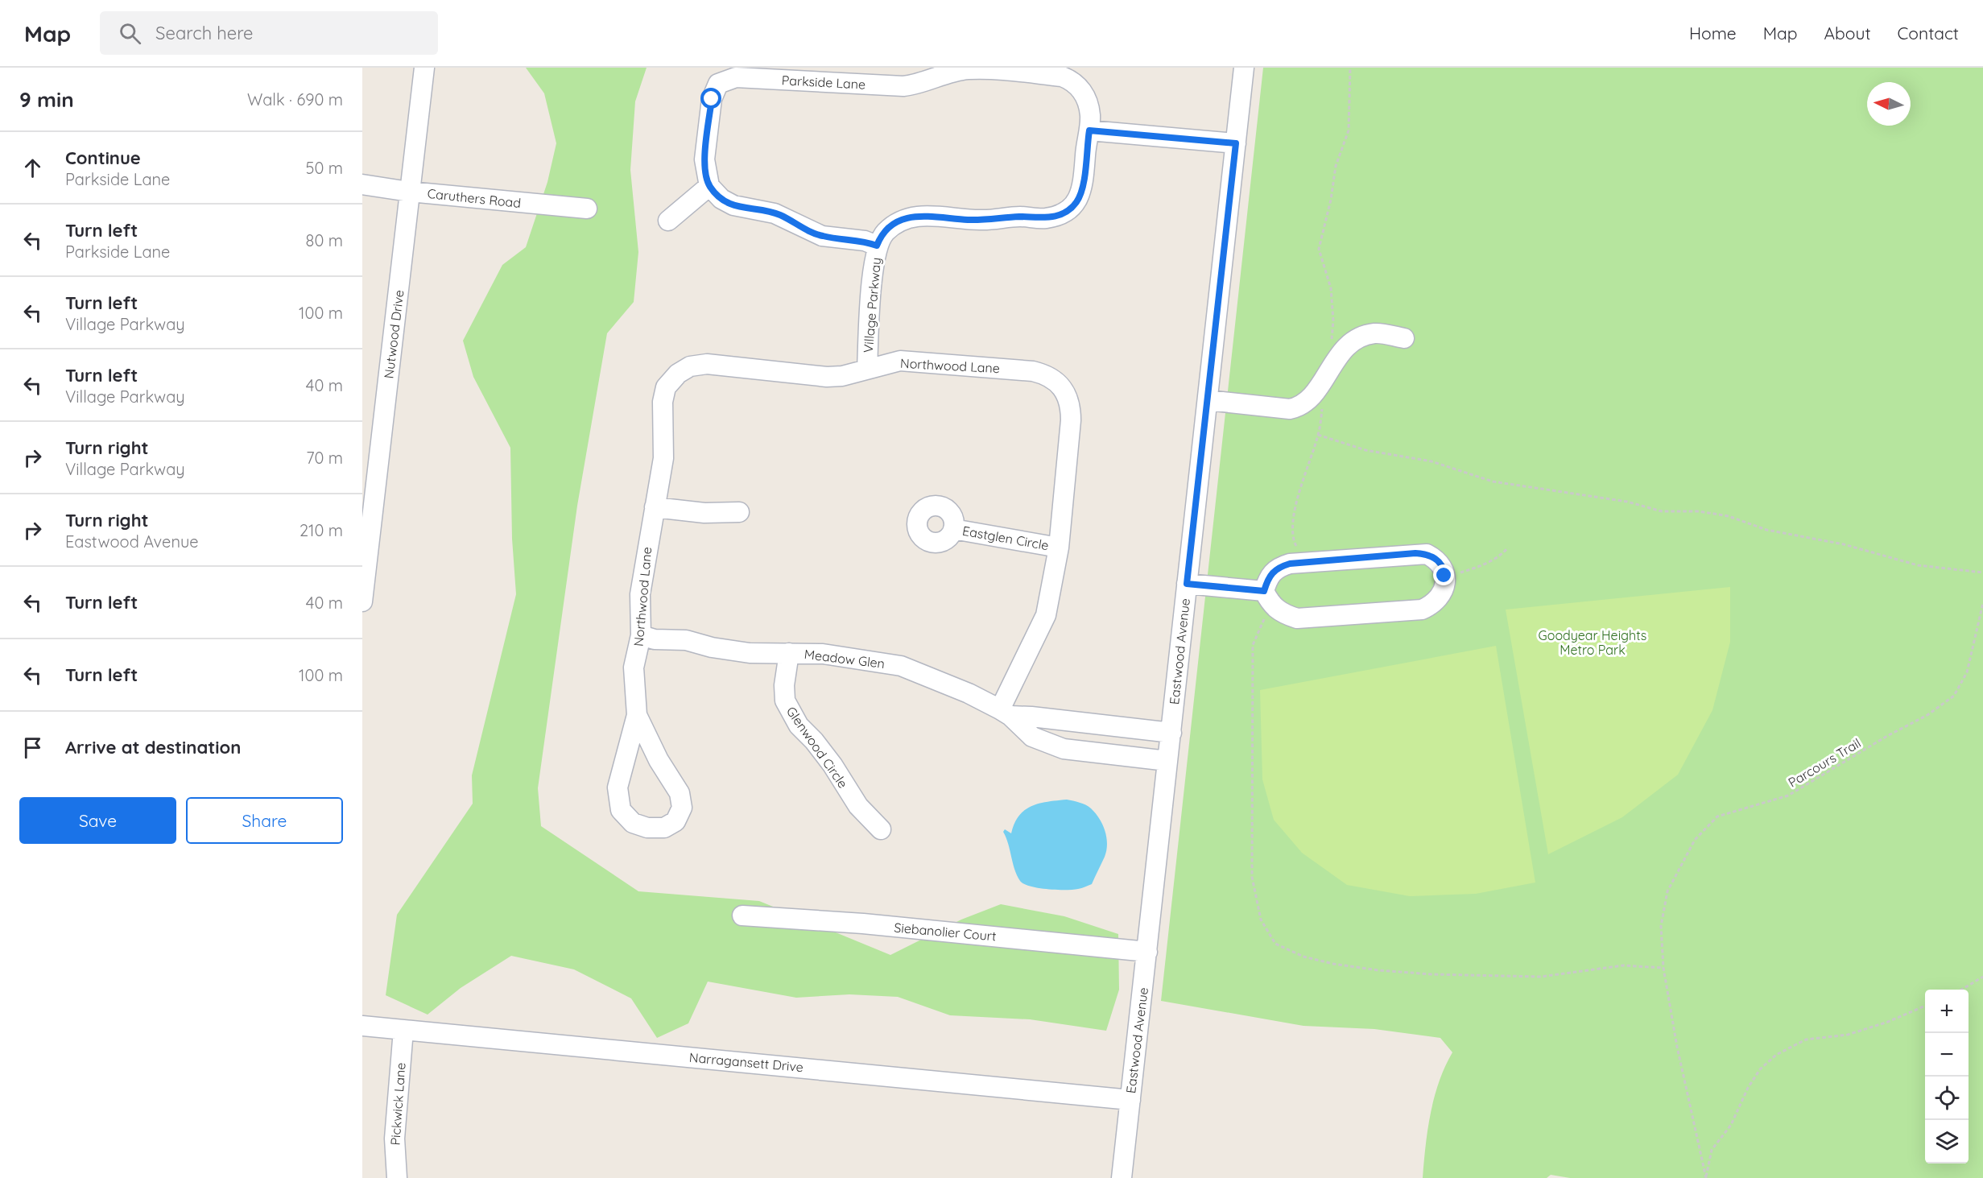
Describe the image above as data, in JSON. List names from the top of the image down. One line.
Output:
{"streets":{"street":["Parkside Lane","Caruthers Road","Village Parkway","Nutwood Drive","Northwood Lane","Eastglen Circle","Eastwood Avenue","Meadow Glen","Glenwood Circle","Siebanolier Court","Narragansett Drive","Pickwick Lane"],"path":["Parcours Trail"]},"crossings":[["Parkside Lane","Village Parkway"],["Caruthers Road","Nutwood Drive"],["Village Parkway","Northwood Lane"],["Northwood Lane","Eastglen Circle"],["Northwood Lane","Meadow Glen"],["Eastwood Avenue","Meadow Glen"],["Eastwood Avenue","Siebanolier Court"],["Eastwood Avenue","Narragansett Drive"],["Meadow Glen","Glenwood Circle"],["Narragansett Drive","Pickwick Lane"]],"parks":["Goodyear Heights Metro Park"],"north":"left","page":{"header":"Map","search":"Search here","nav":["Home","Map","About","Contact"],"heading":["9 min","Walk · 690 m"],"list":[["Continue","Parkside Lane","50 m"],["Turn left","Parkside Lane","80 m"],["Turn left","Village Parkway","100 m"],["Turn left","Village Parkway","40 m"],["Turn right","Village Parkway","70 m"],["Turn right","Eastwood Avenue","210 m"],["Turn left","40 m"],["Turn left","100 m"],"Arrive at destination"],"buttons":["Save","Share"],"map_buttons":["+","−"]}}
